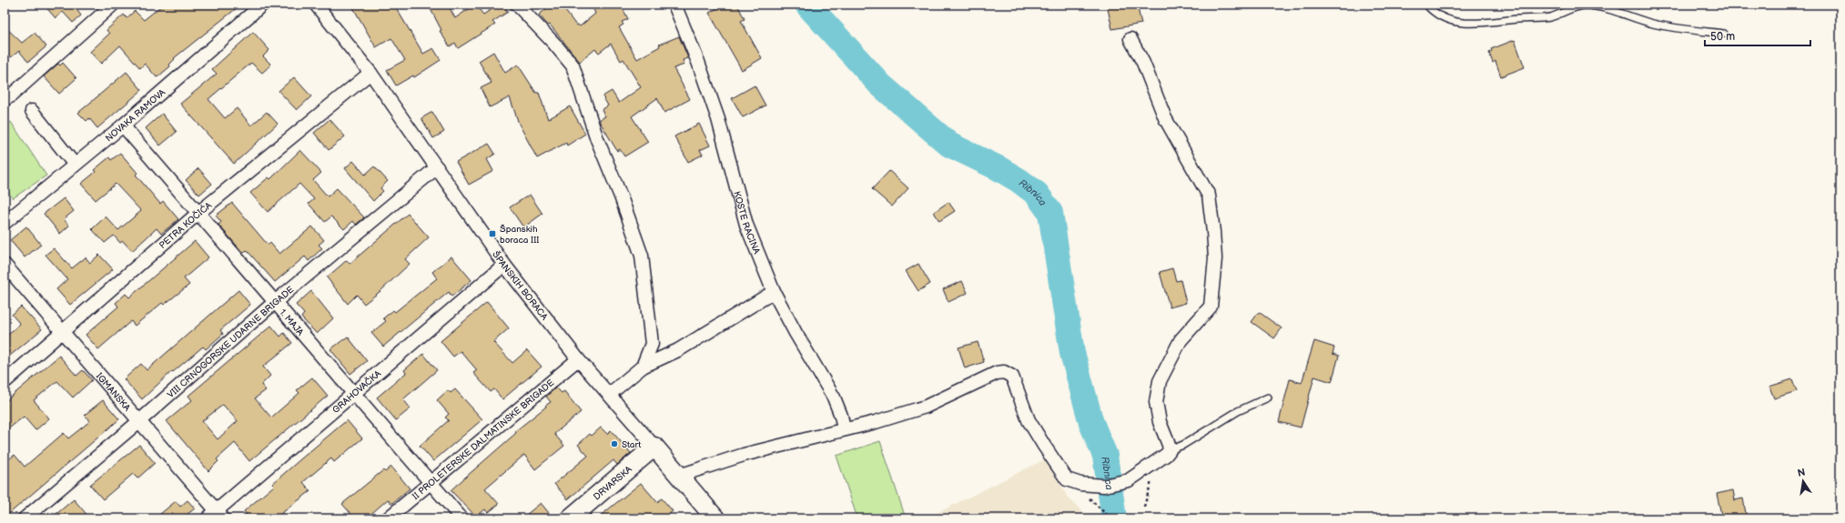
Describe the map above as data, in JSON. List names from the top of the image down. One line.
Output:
{"streets":{"main road":["ŠPANSKIH BORACA","DRVARSKA"],"street":["NOVAKA RAMOVA","KOSTE RACINA","PETRA KOČIĆA","1. MAJA","VIII CRNOGORSKE UDARNE BRIGADE","GRAHOVAČKA","IGMANSKA","II PROLETERSKE DALMATINSKE BRIGADE"]},"crossings":[["NOVAKA RAMOVA","1. MAJA"],["PETRA KOČIĆA","ŠPANSKIH BORACA"],["PETRA KOČIĆA","1. MAJA"],["PETRA KOČIĆA","IGMANSKA"],["ŠPANSKIH BORACA","VIII CRNOGORSKE UDARNE BRIGADE"],["ŠPANSKIH BORACA","GRAHOVAČKA"],["ŠPANSKIH BORACA","II PROLETERSKE DALMATINSKE BRIGADE"],["ŠPANSKIH BORACA","DRVARSKA"],["1. MAJA","VIII CRNOGORSKE UDARNE BRIGADE"],["1. MAJA","GRAHOVAČKA"],["1. MAJA","II PROLETERSKE DALMATINSKE BRIGADE"],["VIII CRNOGORSKE UDARNE BRIGADE","IGMANSKA"],["GRAHOVAČKA","IGMANSKA"]],"water":["Ribnica"],"places":{"transit":["Španskih boraca III"],"other":["Start"]},"scale_bar":"50 m","north":"top"}
